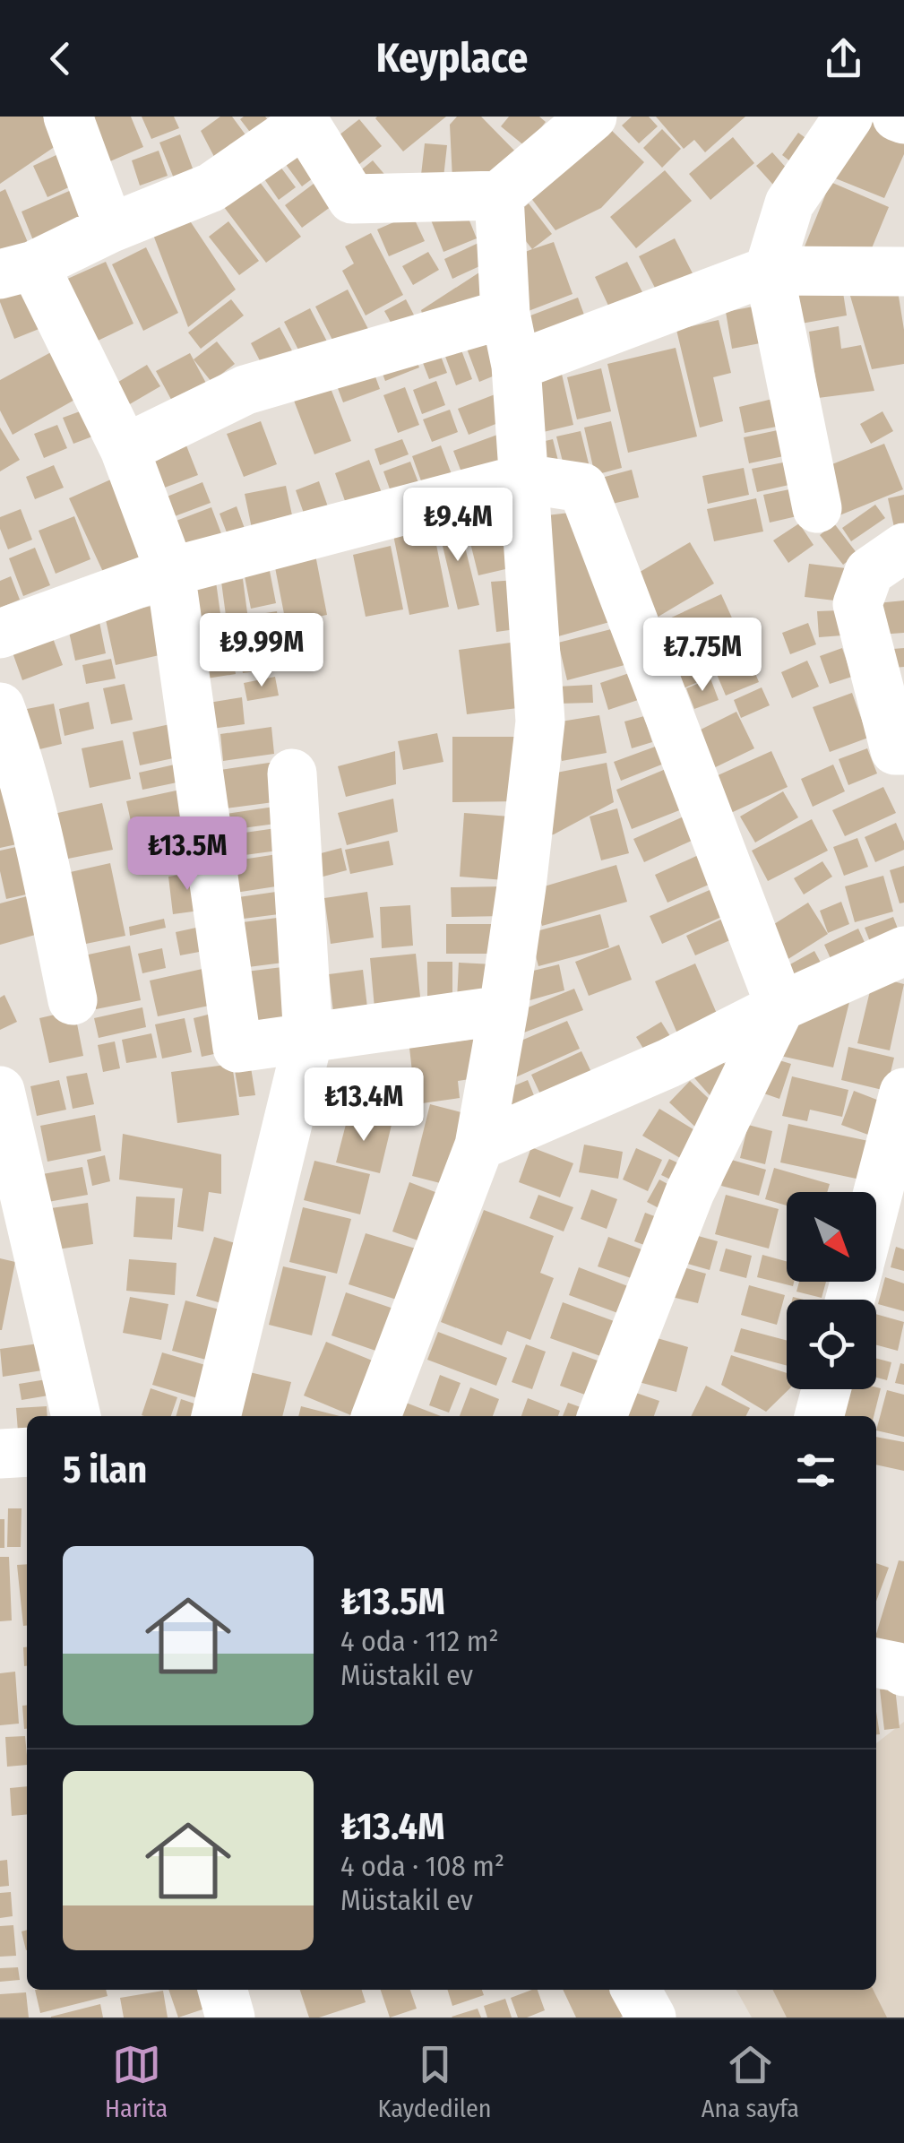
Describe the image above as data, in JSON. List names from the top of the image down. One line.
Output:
{"north":"bottom right","page":{"header":"Keyplace","price":["₺9.4M","₺9.99M","₺7.75M","₺13.5M","₺13.4M"],"heading":"5 ilan","list":[{"name":"₺13.5M","note":"4 oda · 112 m² · Müstakil ev"},{"name":"₺13.4M","note":"4 oda · 108 m² · Müstakil ev"}],"tabs":["Harita","Kaydedilen","Ana sayfa"]}}
